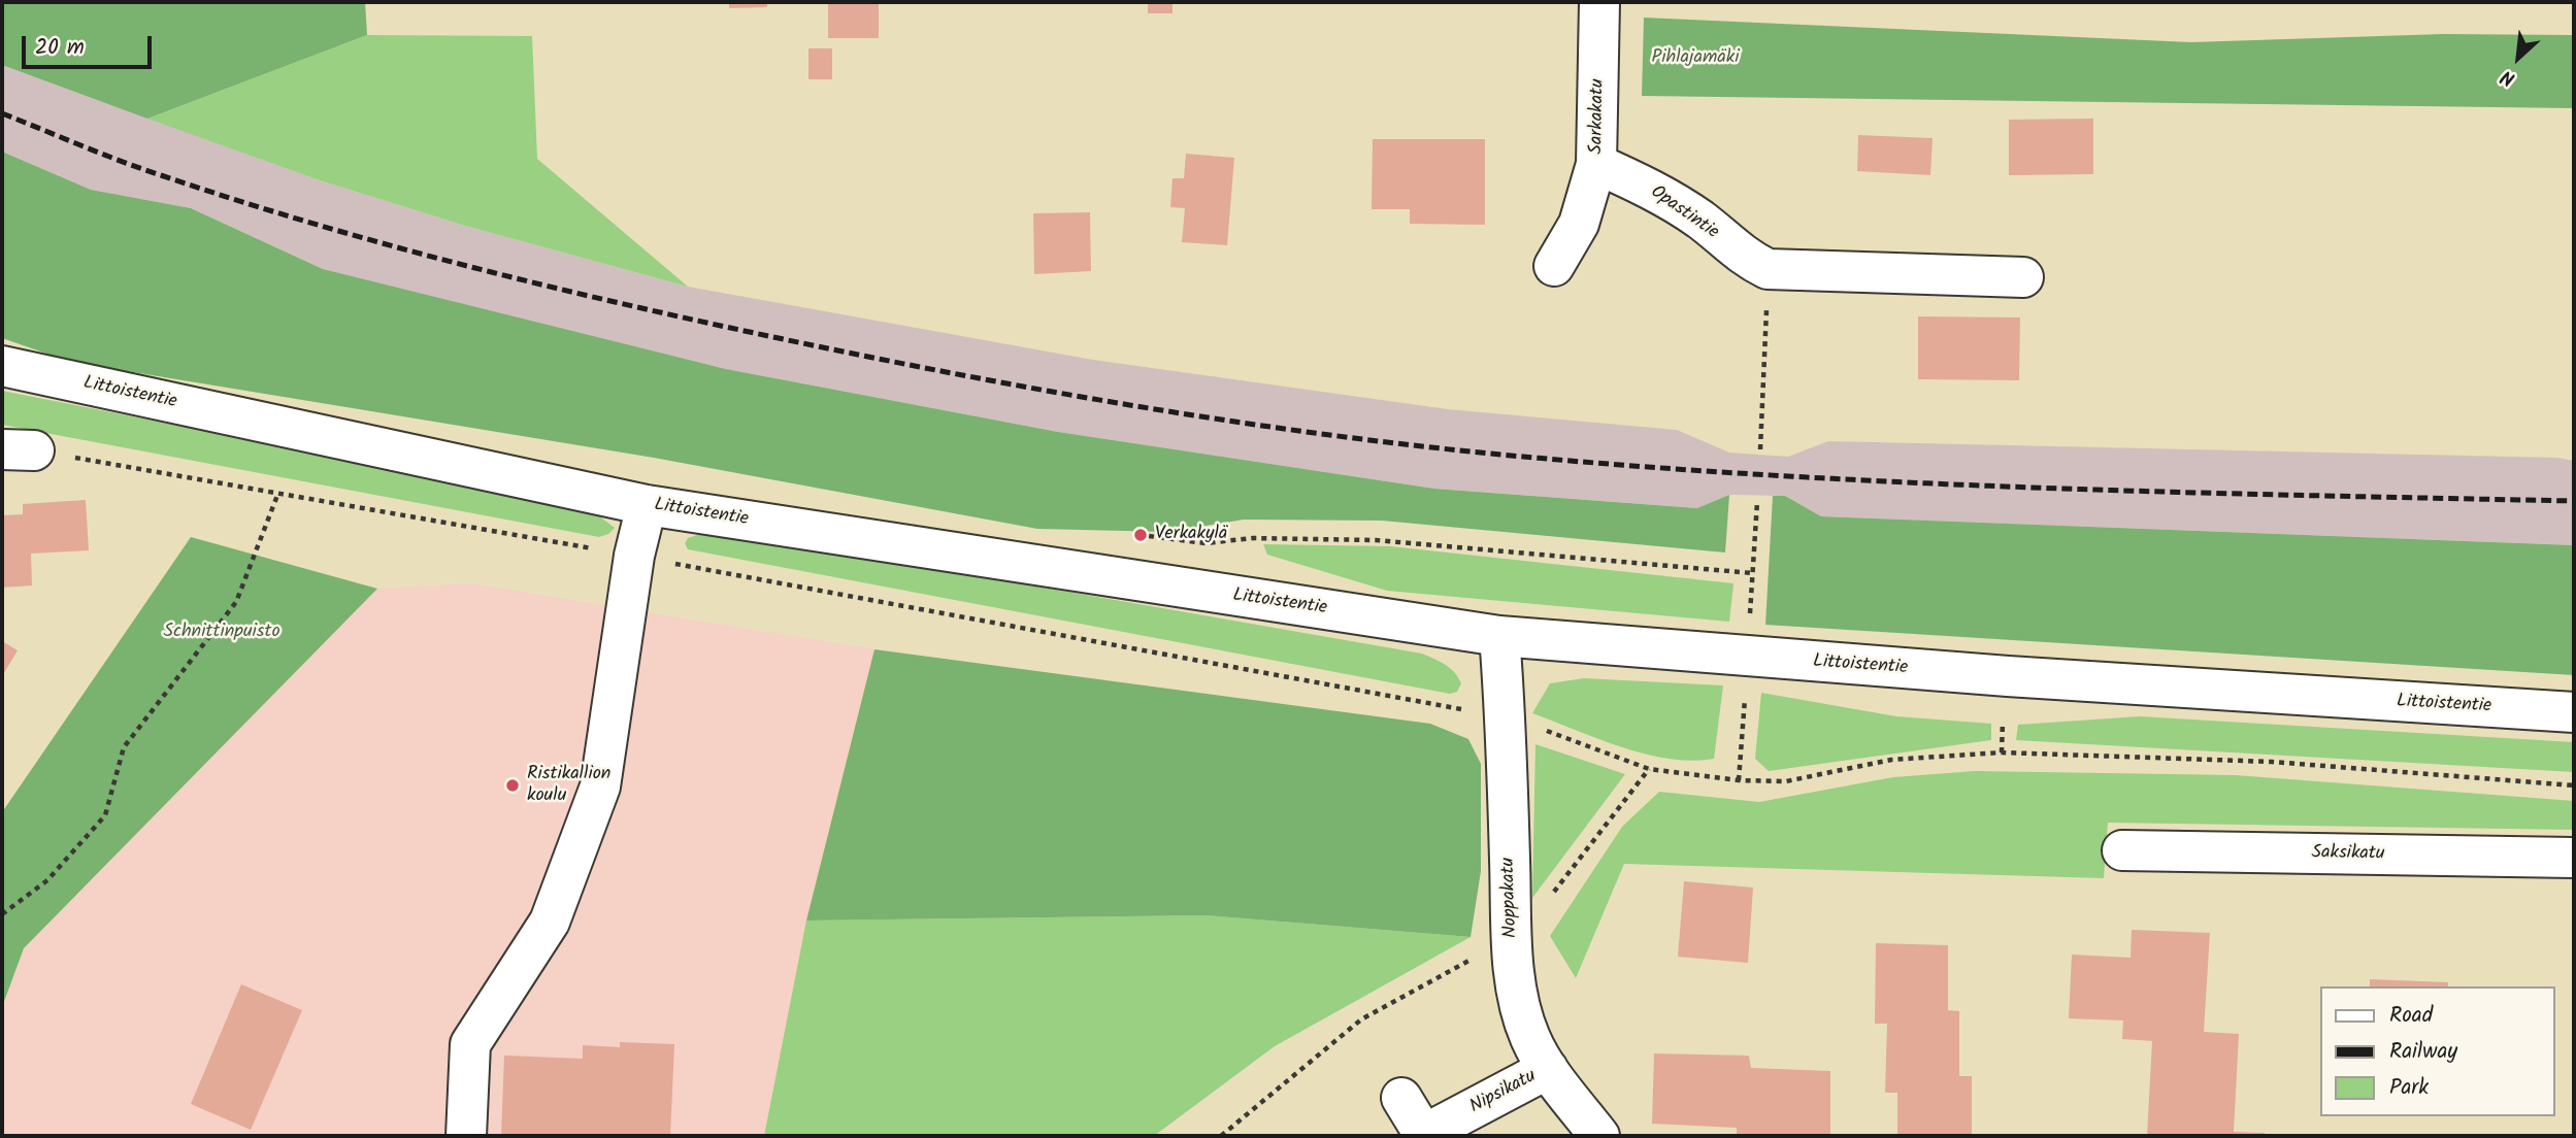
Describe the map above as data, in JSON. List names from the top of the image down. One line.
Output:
{"streets":{"street":["Sarkakatu","Opastintie","Littoistentie","Saksikatu","Noppakatu","Nipsikatu"]},"crossings":[["Sarkakatu","Opastintie"],["Littoistentie","Noppakatu"],["Noppakatu","Nipsikatu"]],"parks":["Pihlajamäki","Schnittinpuisto"],"places":["Verkakylä","Ristikallion koulu"],"legend":["Road","Railway","Park"],"scale_bar":"20 m","north":"bottom left"}
